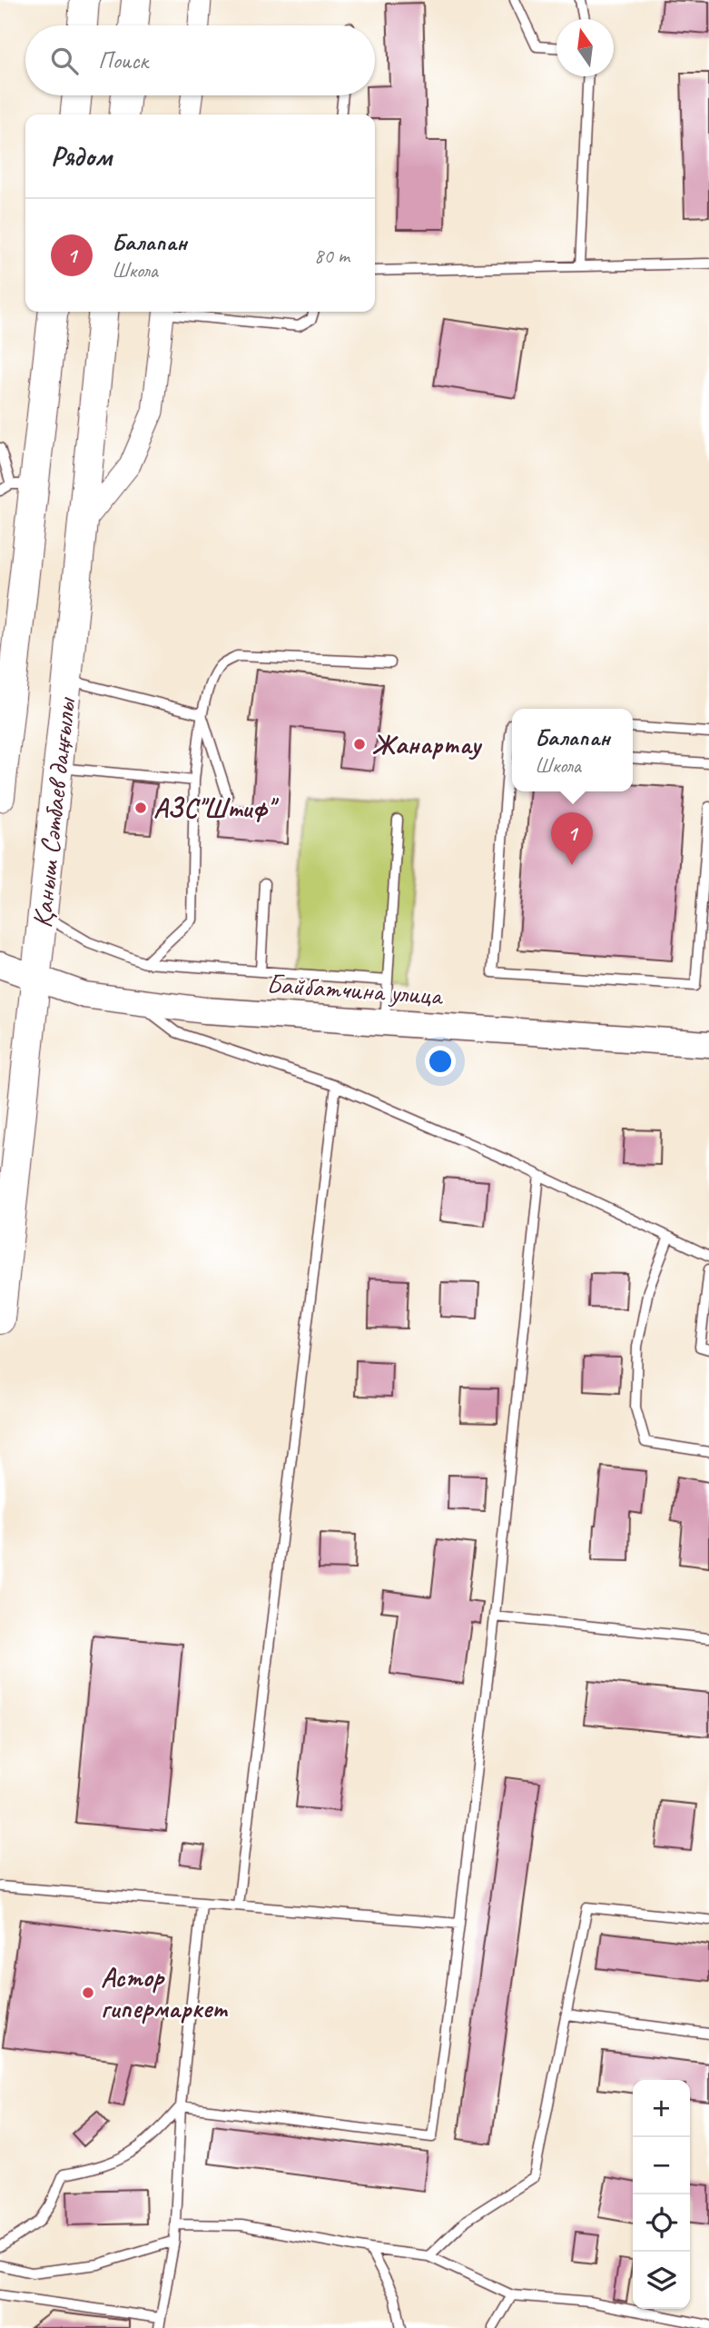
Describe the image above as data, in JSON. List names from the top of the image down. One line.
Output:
{"streets":{"main road":["Қаныш Сәтбаев даңғылы"],"street":["Байбатчина улица"]},"crossings":[["Қаныш Сәтбаев даңғылы","Байбатчина улица"]],"places":["Жанартау","АЗС\"Штиф\"","Астор гипермаркет"],"north":"top","page":{"search":"Поиск","heading":"Рядом","list":[{"mark":"1","name":"Балапан","note":"Школа","value":"80 m"}],"popup":["Балапан","Школа"],"pins":"1","map_buttons":["+","−"]}}
